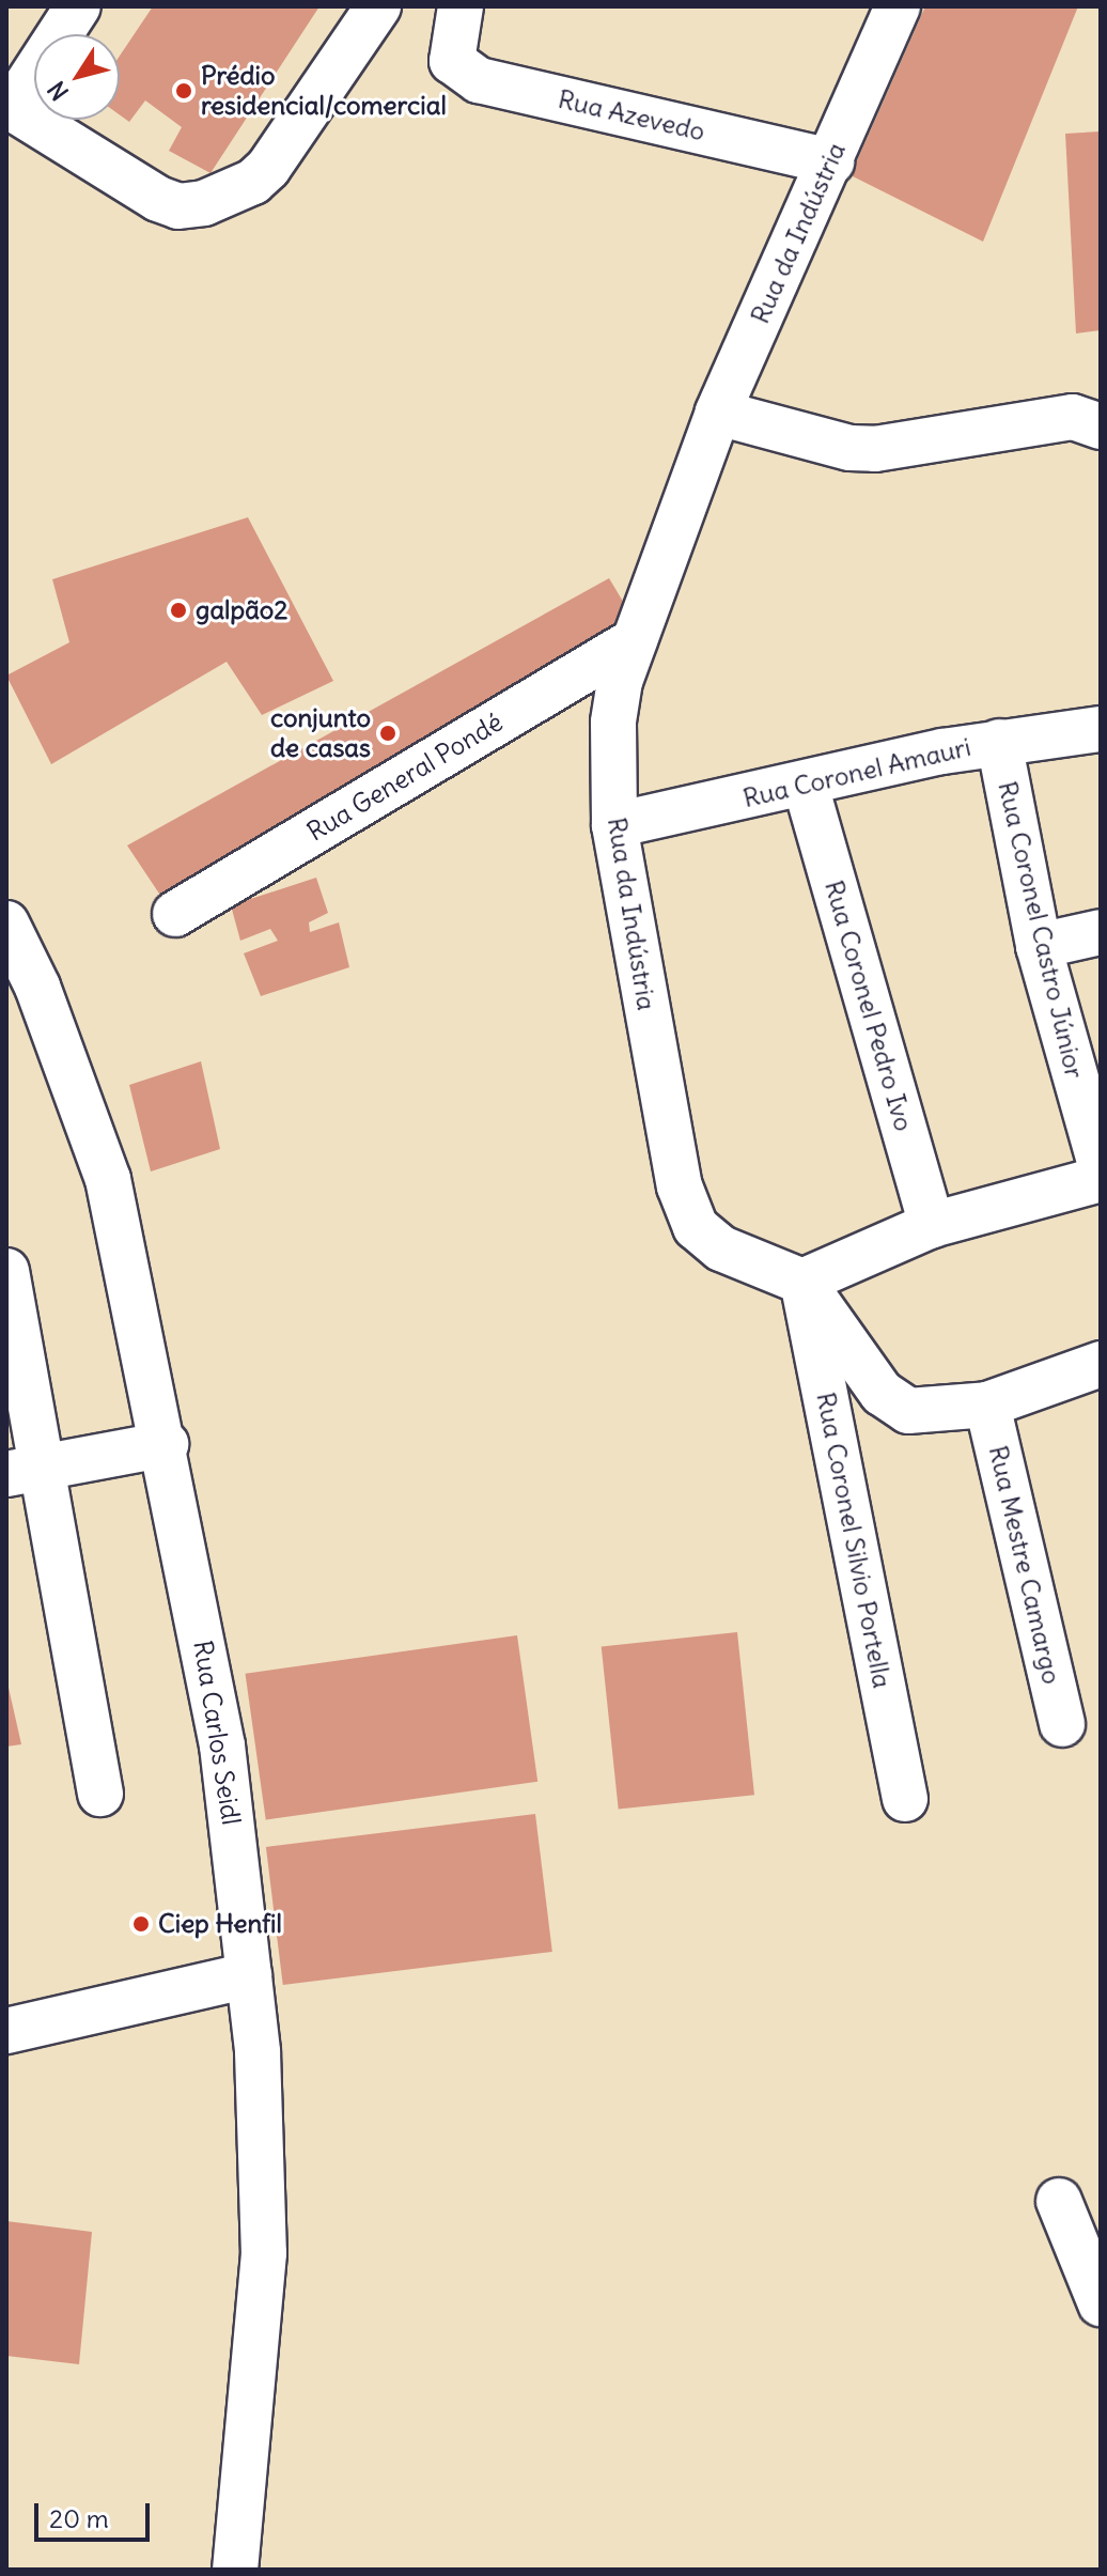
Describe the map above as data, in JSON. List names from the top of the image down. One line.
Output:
{"streets":{"street":["Rua Azevedo","Rua da Indústria","Rua Coronel Amauri","Rua General Pondé","Rua Coronel Castro Júnior","Rua Coronel Pedro Ivo","Rua Coronel Silvio Portella","Rua Mestre Camargo","Rua Carlos Seidl"]},"crossings":[["Rua Azevedo","Rua da Indústria"],["Rua da Indústria","Rua Coronel Amauri"],["Rua da Indústria","Rua General Pondé"],["Rua da Indústria","Rua Coronel Silvio Portella"],["Rua Coronel Amauri","Rua Coronel Castro Júnior"],["Rua Coronel Amauri","Rua Coronel Pedro Ivo"]],"places":["Prédio residencial/comercial","galpão2","conjunto de casas","Ciep Henfil"],"scale_bar":"20 m","north":"bottom left"}
